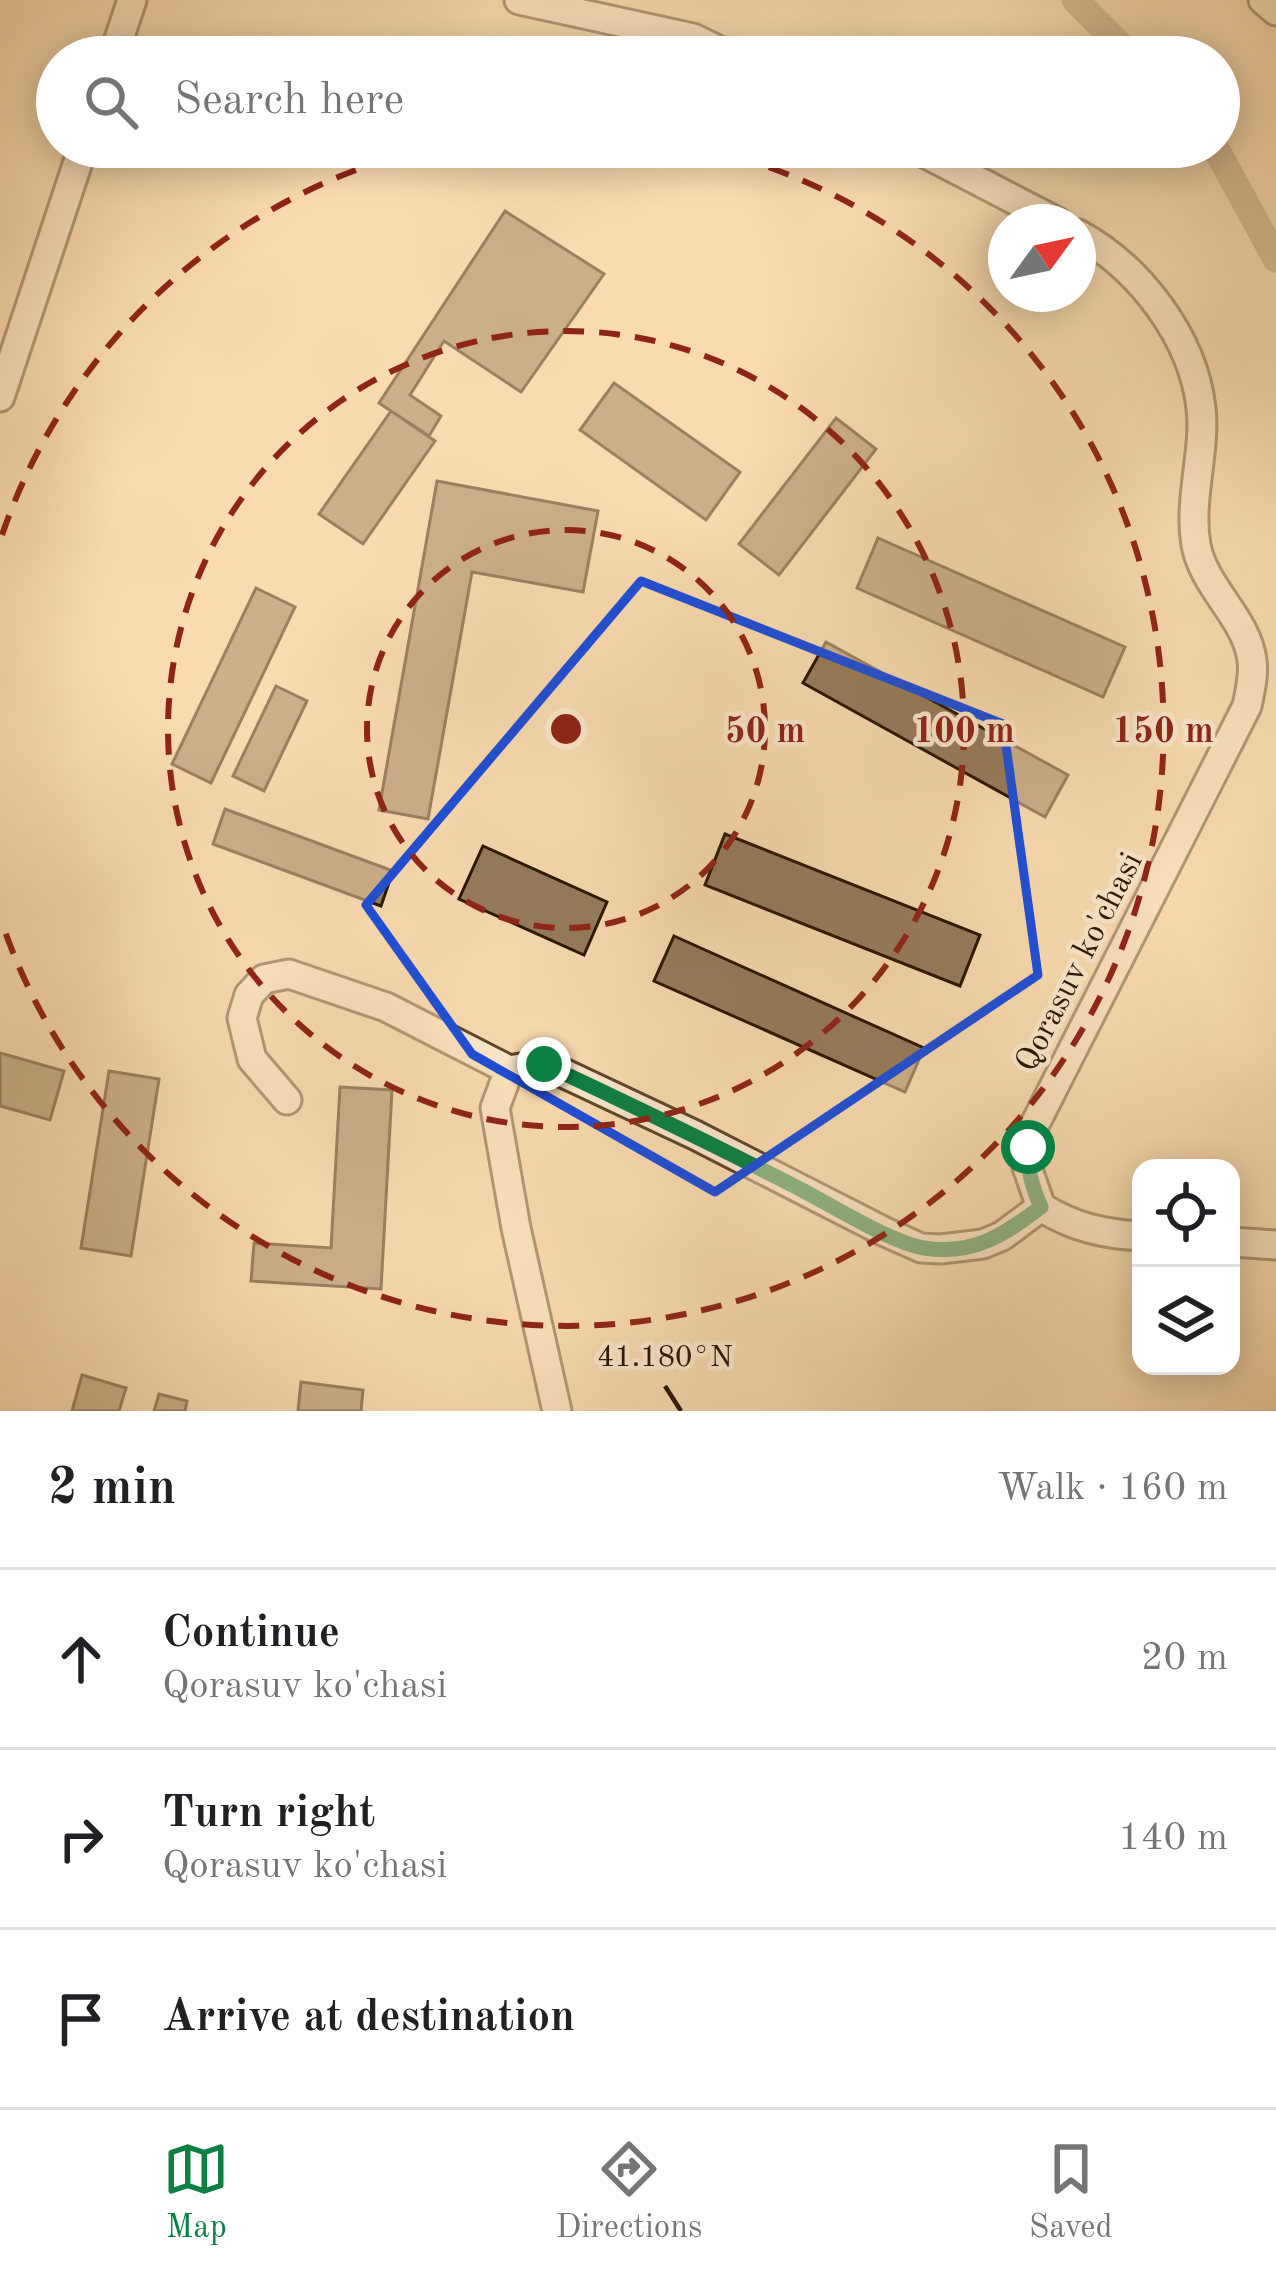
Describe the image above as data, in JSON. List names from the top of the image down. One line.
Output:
{"streets":{"street":["Qorasuv ko'chasi"]},"north":"top right","page":{"search":"Search here","heading":["2 min","Walk · 160 m"],"list":[["Continue","Qorasuv ko'chasi","20 m"],["Turn right","Qorasuv ko'chasi","140 m"],"Arrive at destination"],"nav":["Map","Directions","Saved"]},"coordinates":["41.180°N"],"rings":["50 m","100 m","150 m"]}
